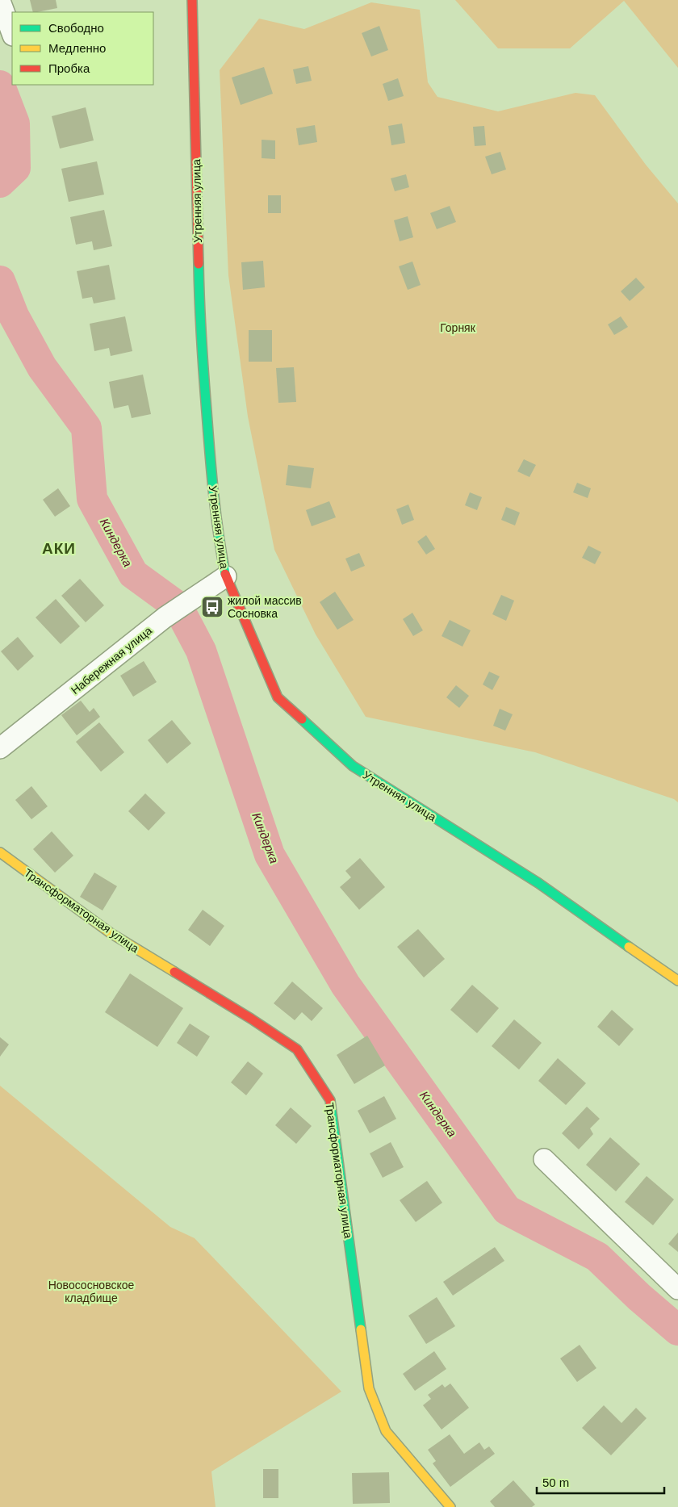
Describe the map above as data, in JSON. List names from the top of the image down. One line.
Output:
{"streets":{"street":["Утренняя улица","Набережная улица","Трансформаторная улица"]},"crossings":[["Утренняя улица","Набережная улица"]],"districts":["АКИ"],"water":["Киндерка"],"parks":["Горняк","Новососновское кладбище"],"places":{"bus stop":["жилой массив Сосновка"]},"legend":["Свободно","Медленно","Пробка"],"scale_bar":"50 m"}
